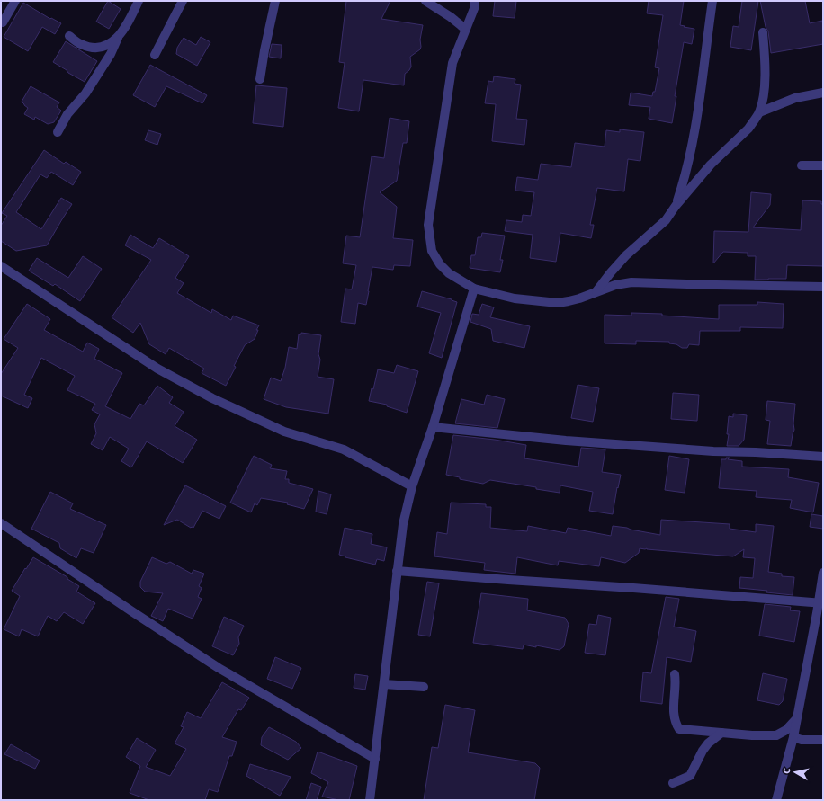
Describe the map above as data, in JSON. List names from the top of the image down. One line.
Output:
{"north":"left"}
